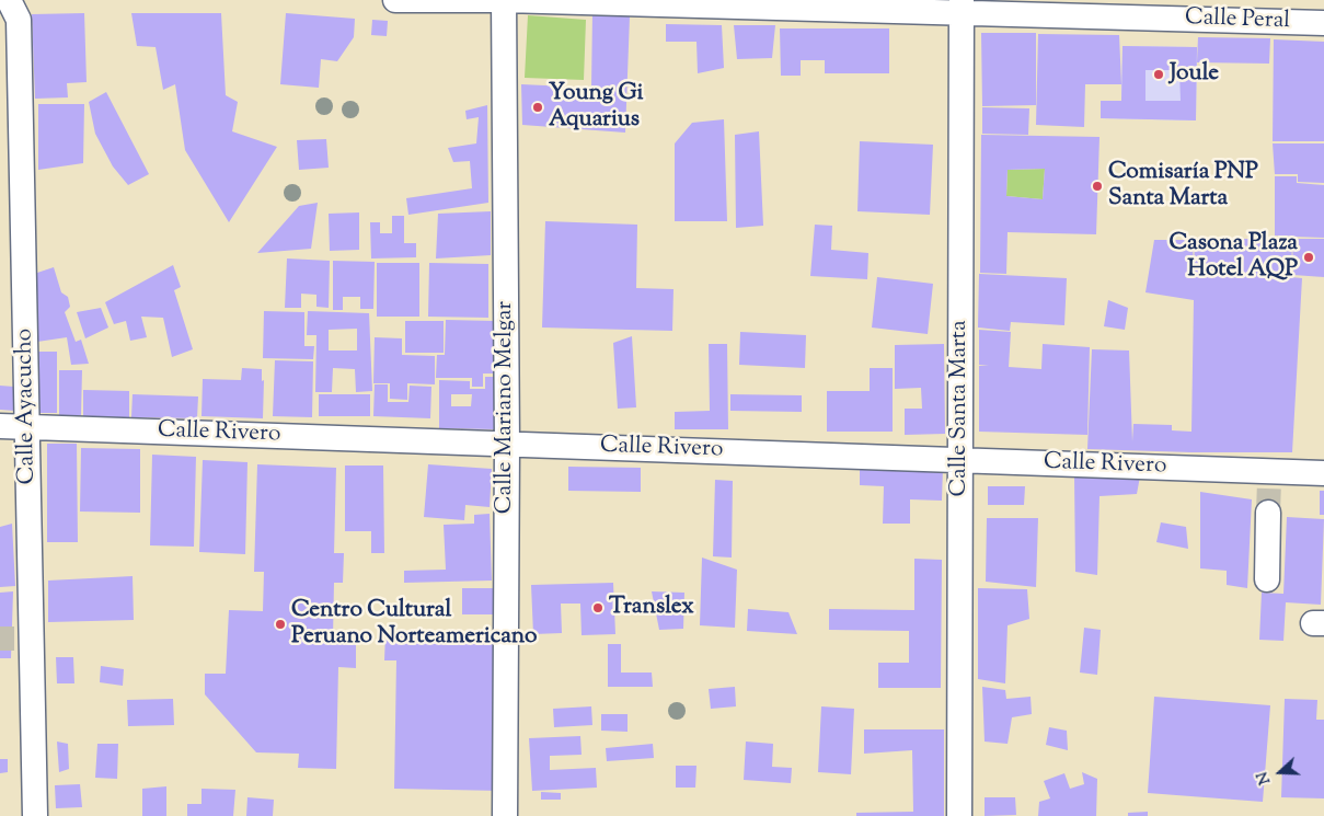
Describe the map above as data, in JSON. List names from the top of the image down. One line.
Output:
{"streets":{"street":["Calle Peral","Calle Ayacucho","Calle Mariano Melgar","Calle Santa Marta","Calle Rivero"]},"crossings":[["Calle Peral","Calle Mariano Melgar"],["Calle Peral","Calle Santa Marta"],["Calle Ayacucho","Calle Rivero"],["Calle Mariano Melgar","Calle Rivero"],["Calle Santa Marta","Calle Rivero"]],"places":["Joule","Young Gi Aquarius","Comisaría PNP Santa Marta","Casona Plaza Hotel AQP","Translex","Centro Cultural Peruano Norteamericano"],"north":"left"}
